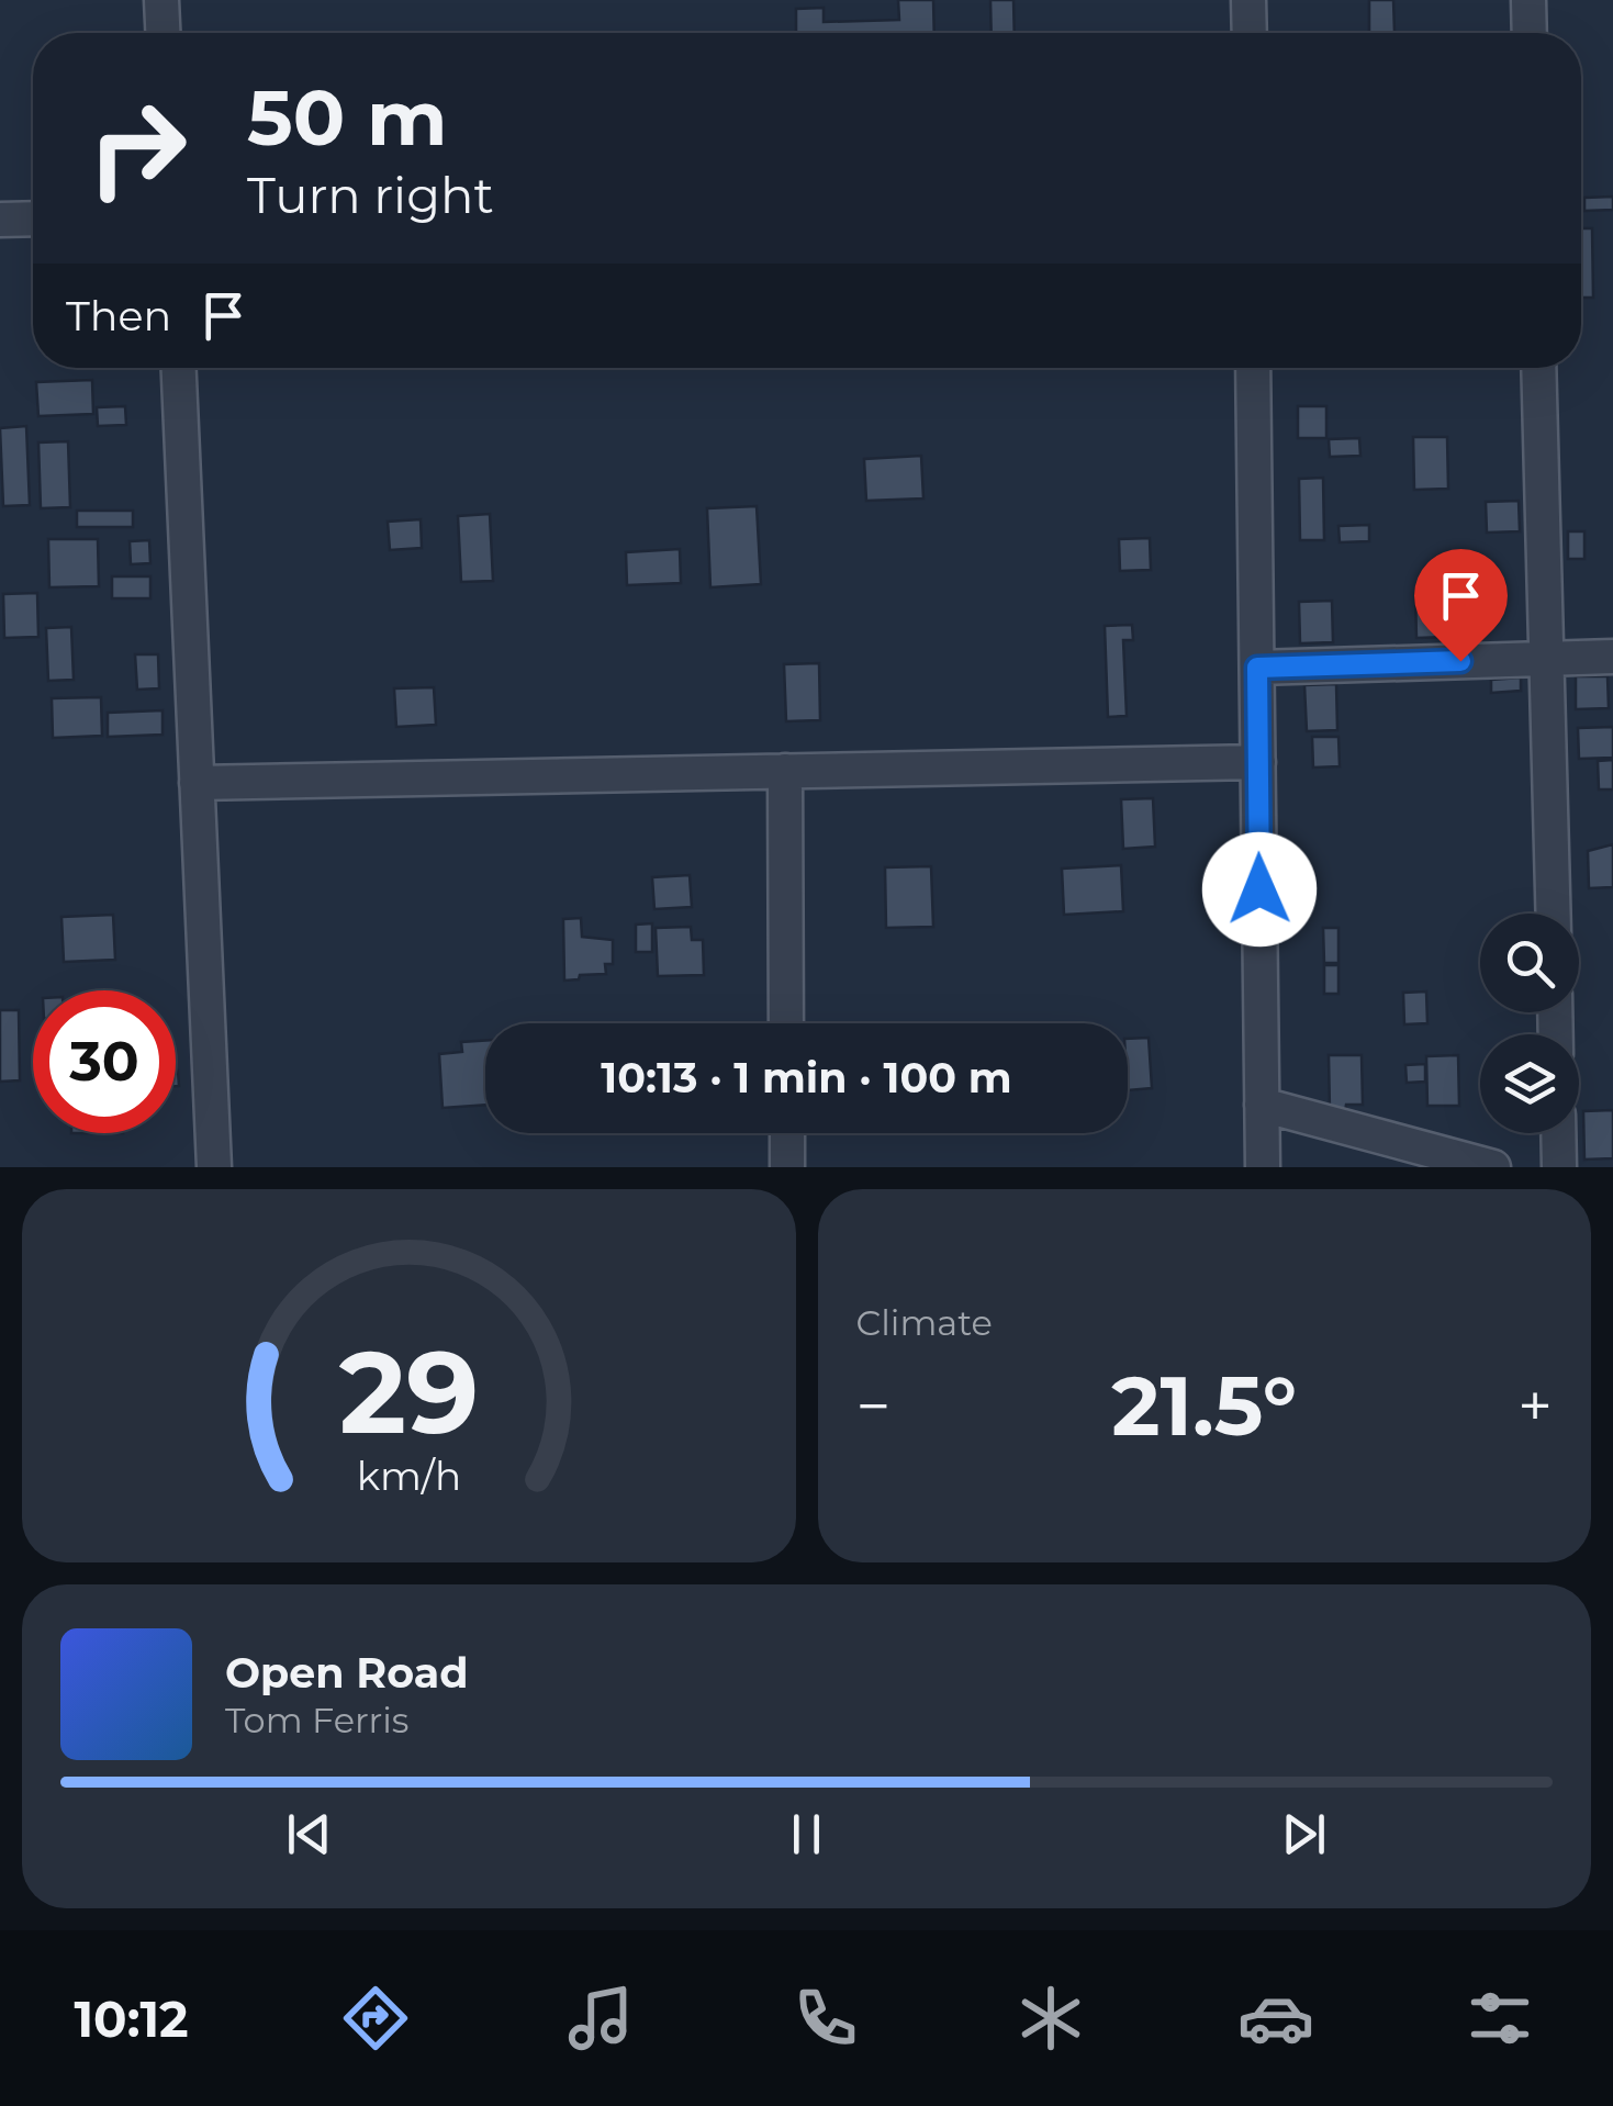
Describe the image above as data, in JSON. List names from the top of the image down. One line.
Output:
{"page":{"turn":["50 m","Turn right"],"then":"Then","limit":"30","trip":"10:13 · 1 min · 100 m","tile":"Climate","heat":["−","21.5°","+"],"song":["Open Road","Tom Ferris"],"tabs":"10:12","gauge":["29","km/h"]}}
